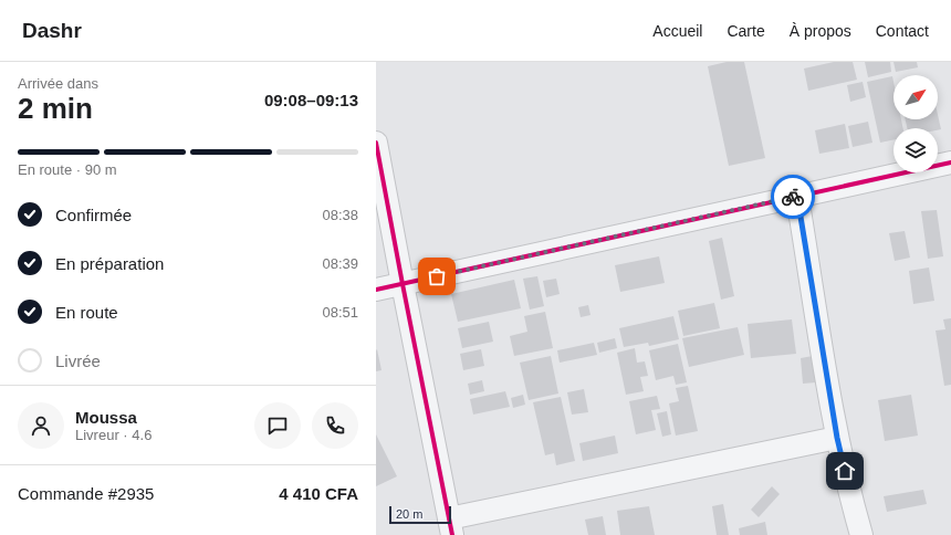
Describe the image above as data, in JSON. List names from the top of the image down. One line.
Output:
{"scale_bar":"20 m","north":"top right","page":{"header":"Dashr","nav":["Accueil","Carte","À propos","Contact"],"heading":["2 min","Arrivée dans","09:08–09:13"],"panel":["Moussa","Livreur · 4.6","Commande #2935","4 410 CFA"],"bar":"En route · 90 m","list":[["Confirmée","08:38"],["En préparation","08:39"],["En route","08:51"],"Livrée"],"scale":"20 m"}}
